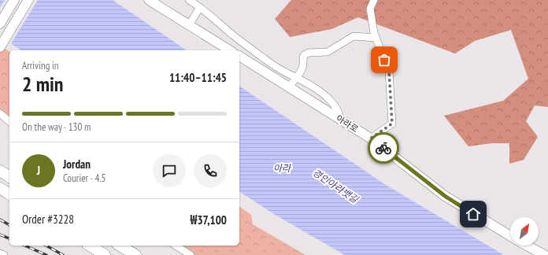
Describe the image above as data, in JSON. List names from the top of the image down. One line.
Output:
{"streets":{"main road":["아라로"]},"water":["아라","경인아라뱃길"],"north":"top right","page":{"heading":["2 min","Arriving in","11:40–11:45"],"panel":["Jordan","Courier · 4.5","Order #3228","₩37,100"],"bar":"On the way · 130 m","round":"J"}}
